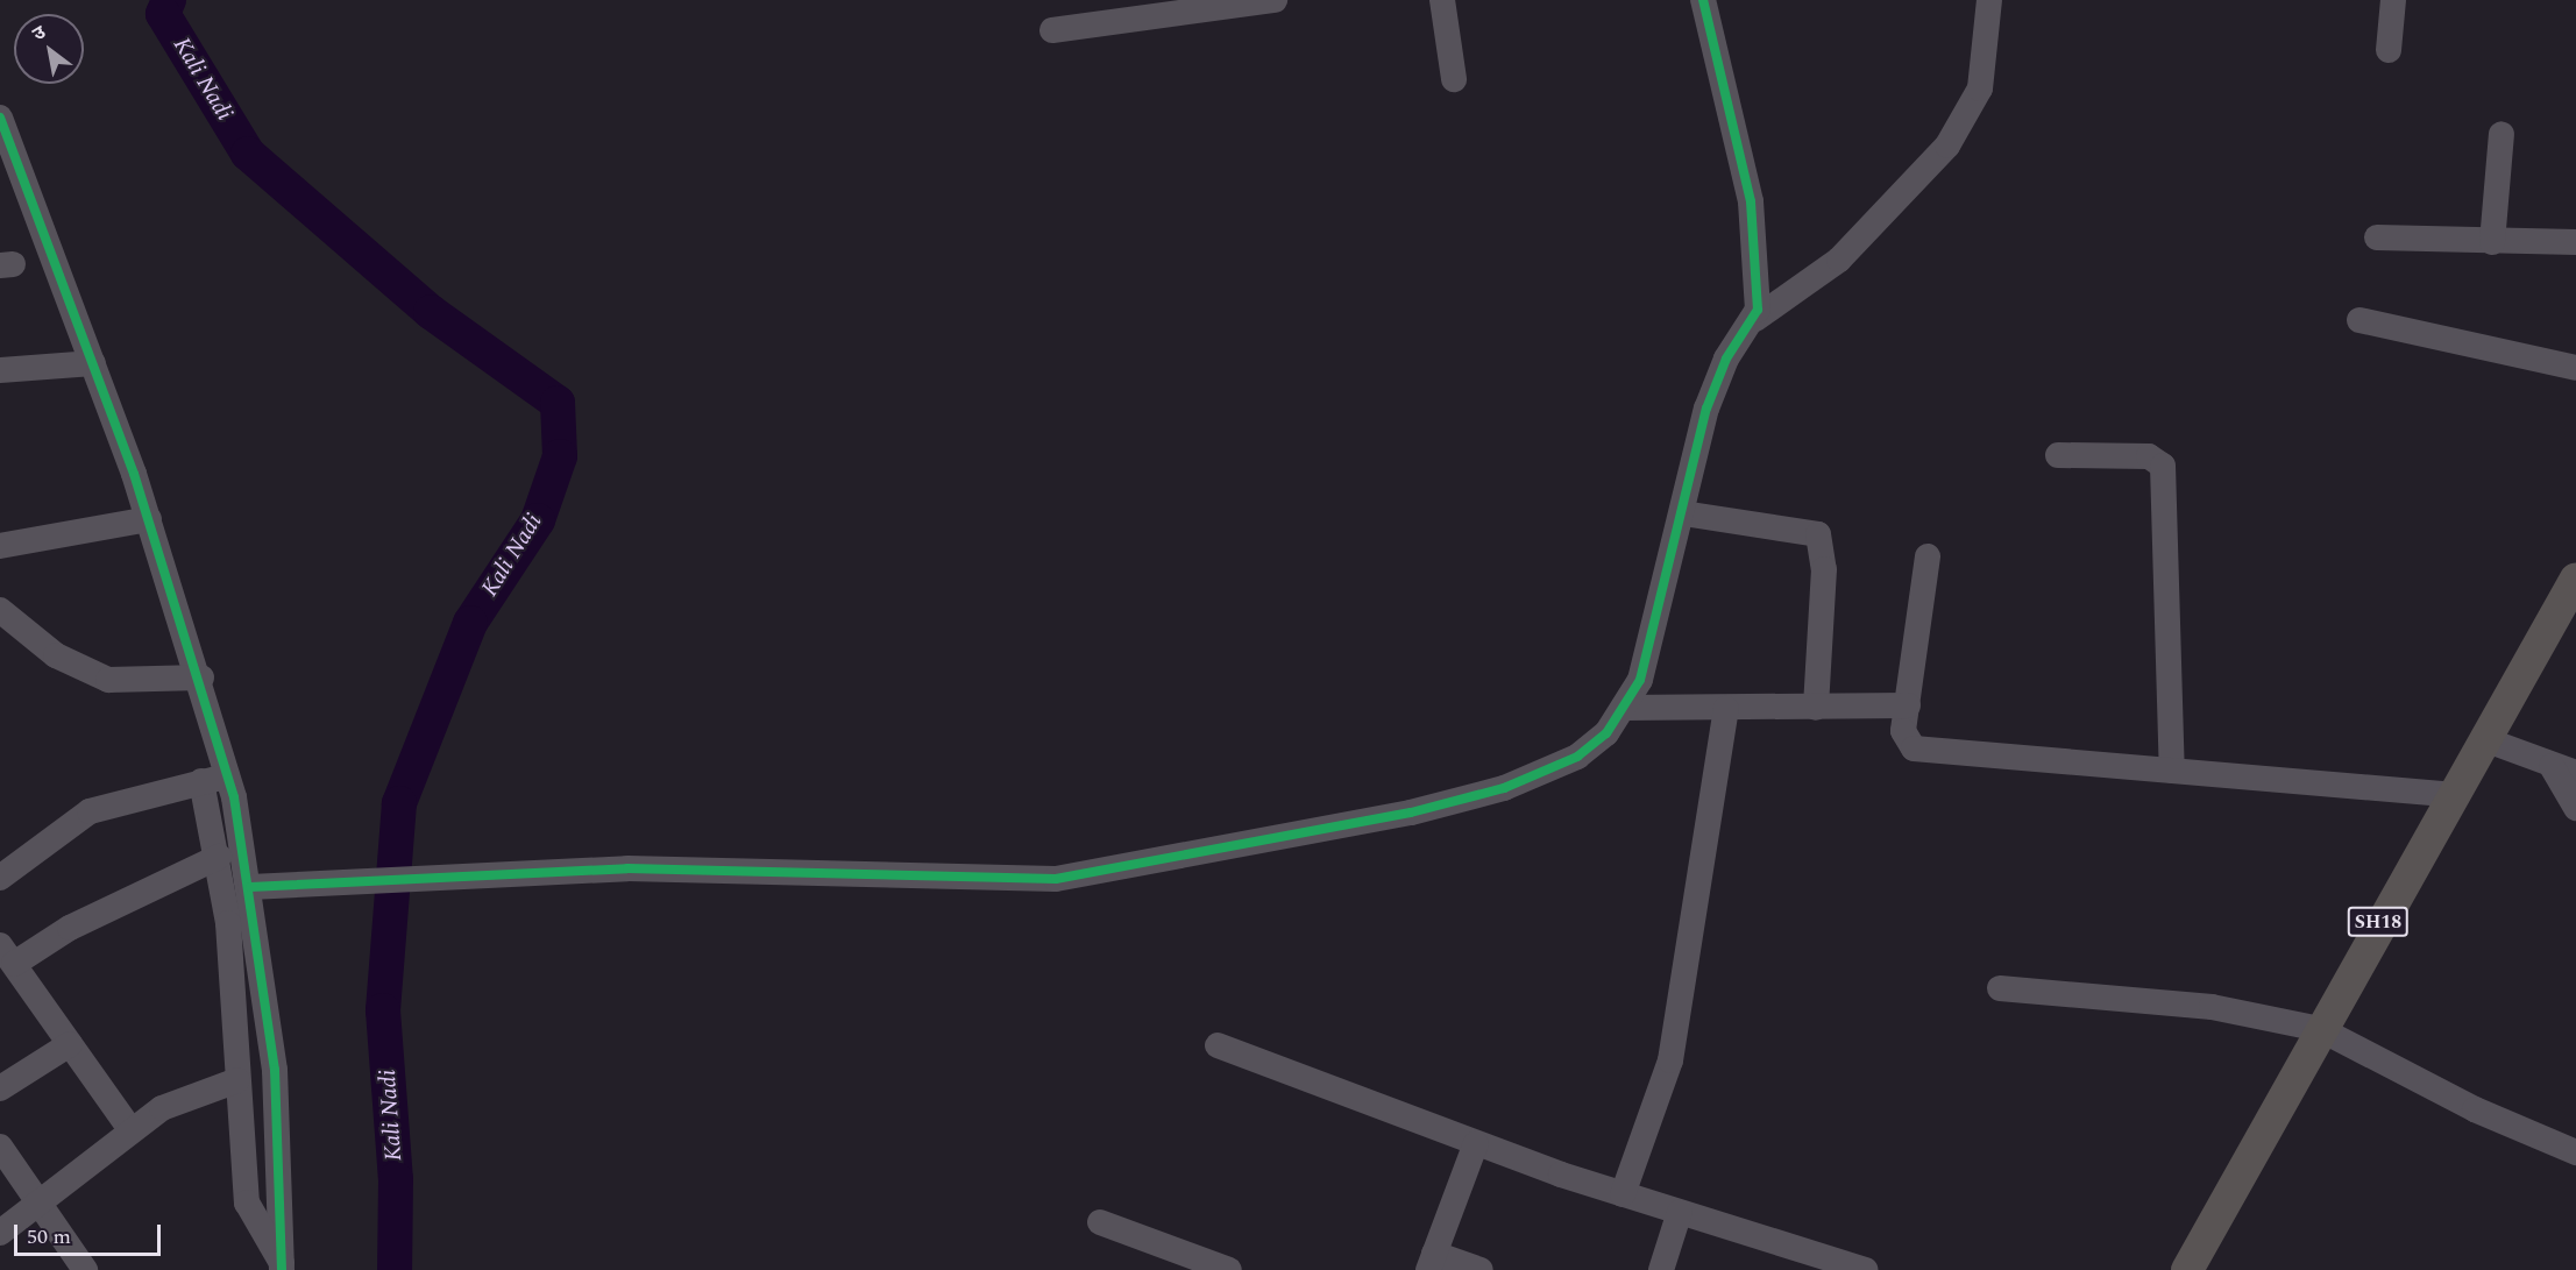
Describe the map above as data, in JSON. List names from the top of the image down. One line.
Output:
{"streets":{"main road":["SH18"]},"water":["Kali Nadi"],"scale_bar":"50 m","north":"top left"}
